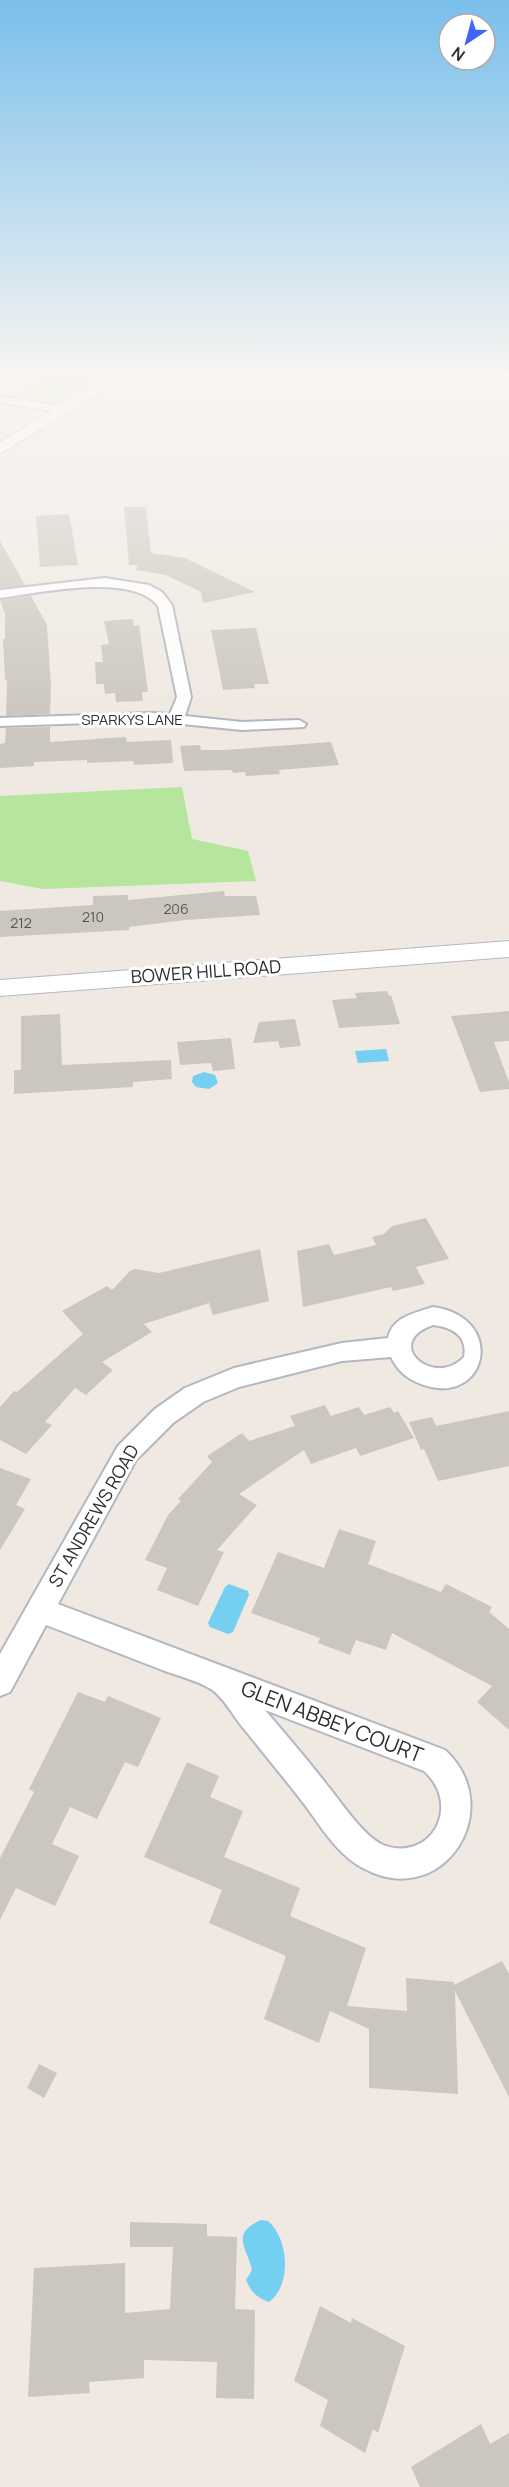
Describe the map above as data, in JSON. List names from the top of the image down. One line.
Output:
{"streets":{"street":["SPARKYS LANE","BOWER HILL ROAD","ST ANDREWS ROAD","GLEN ABBEY COURT"]},"crossings":[["ST ANDREWS ROAD","GLEN ABBEY COURT"]],"house_numbers":["206","210","212"],"north":"bottom left"}
